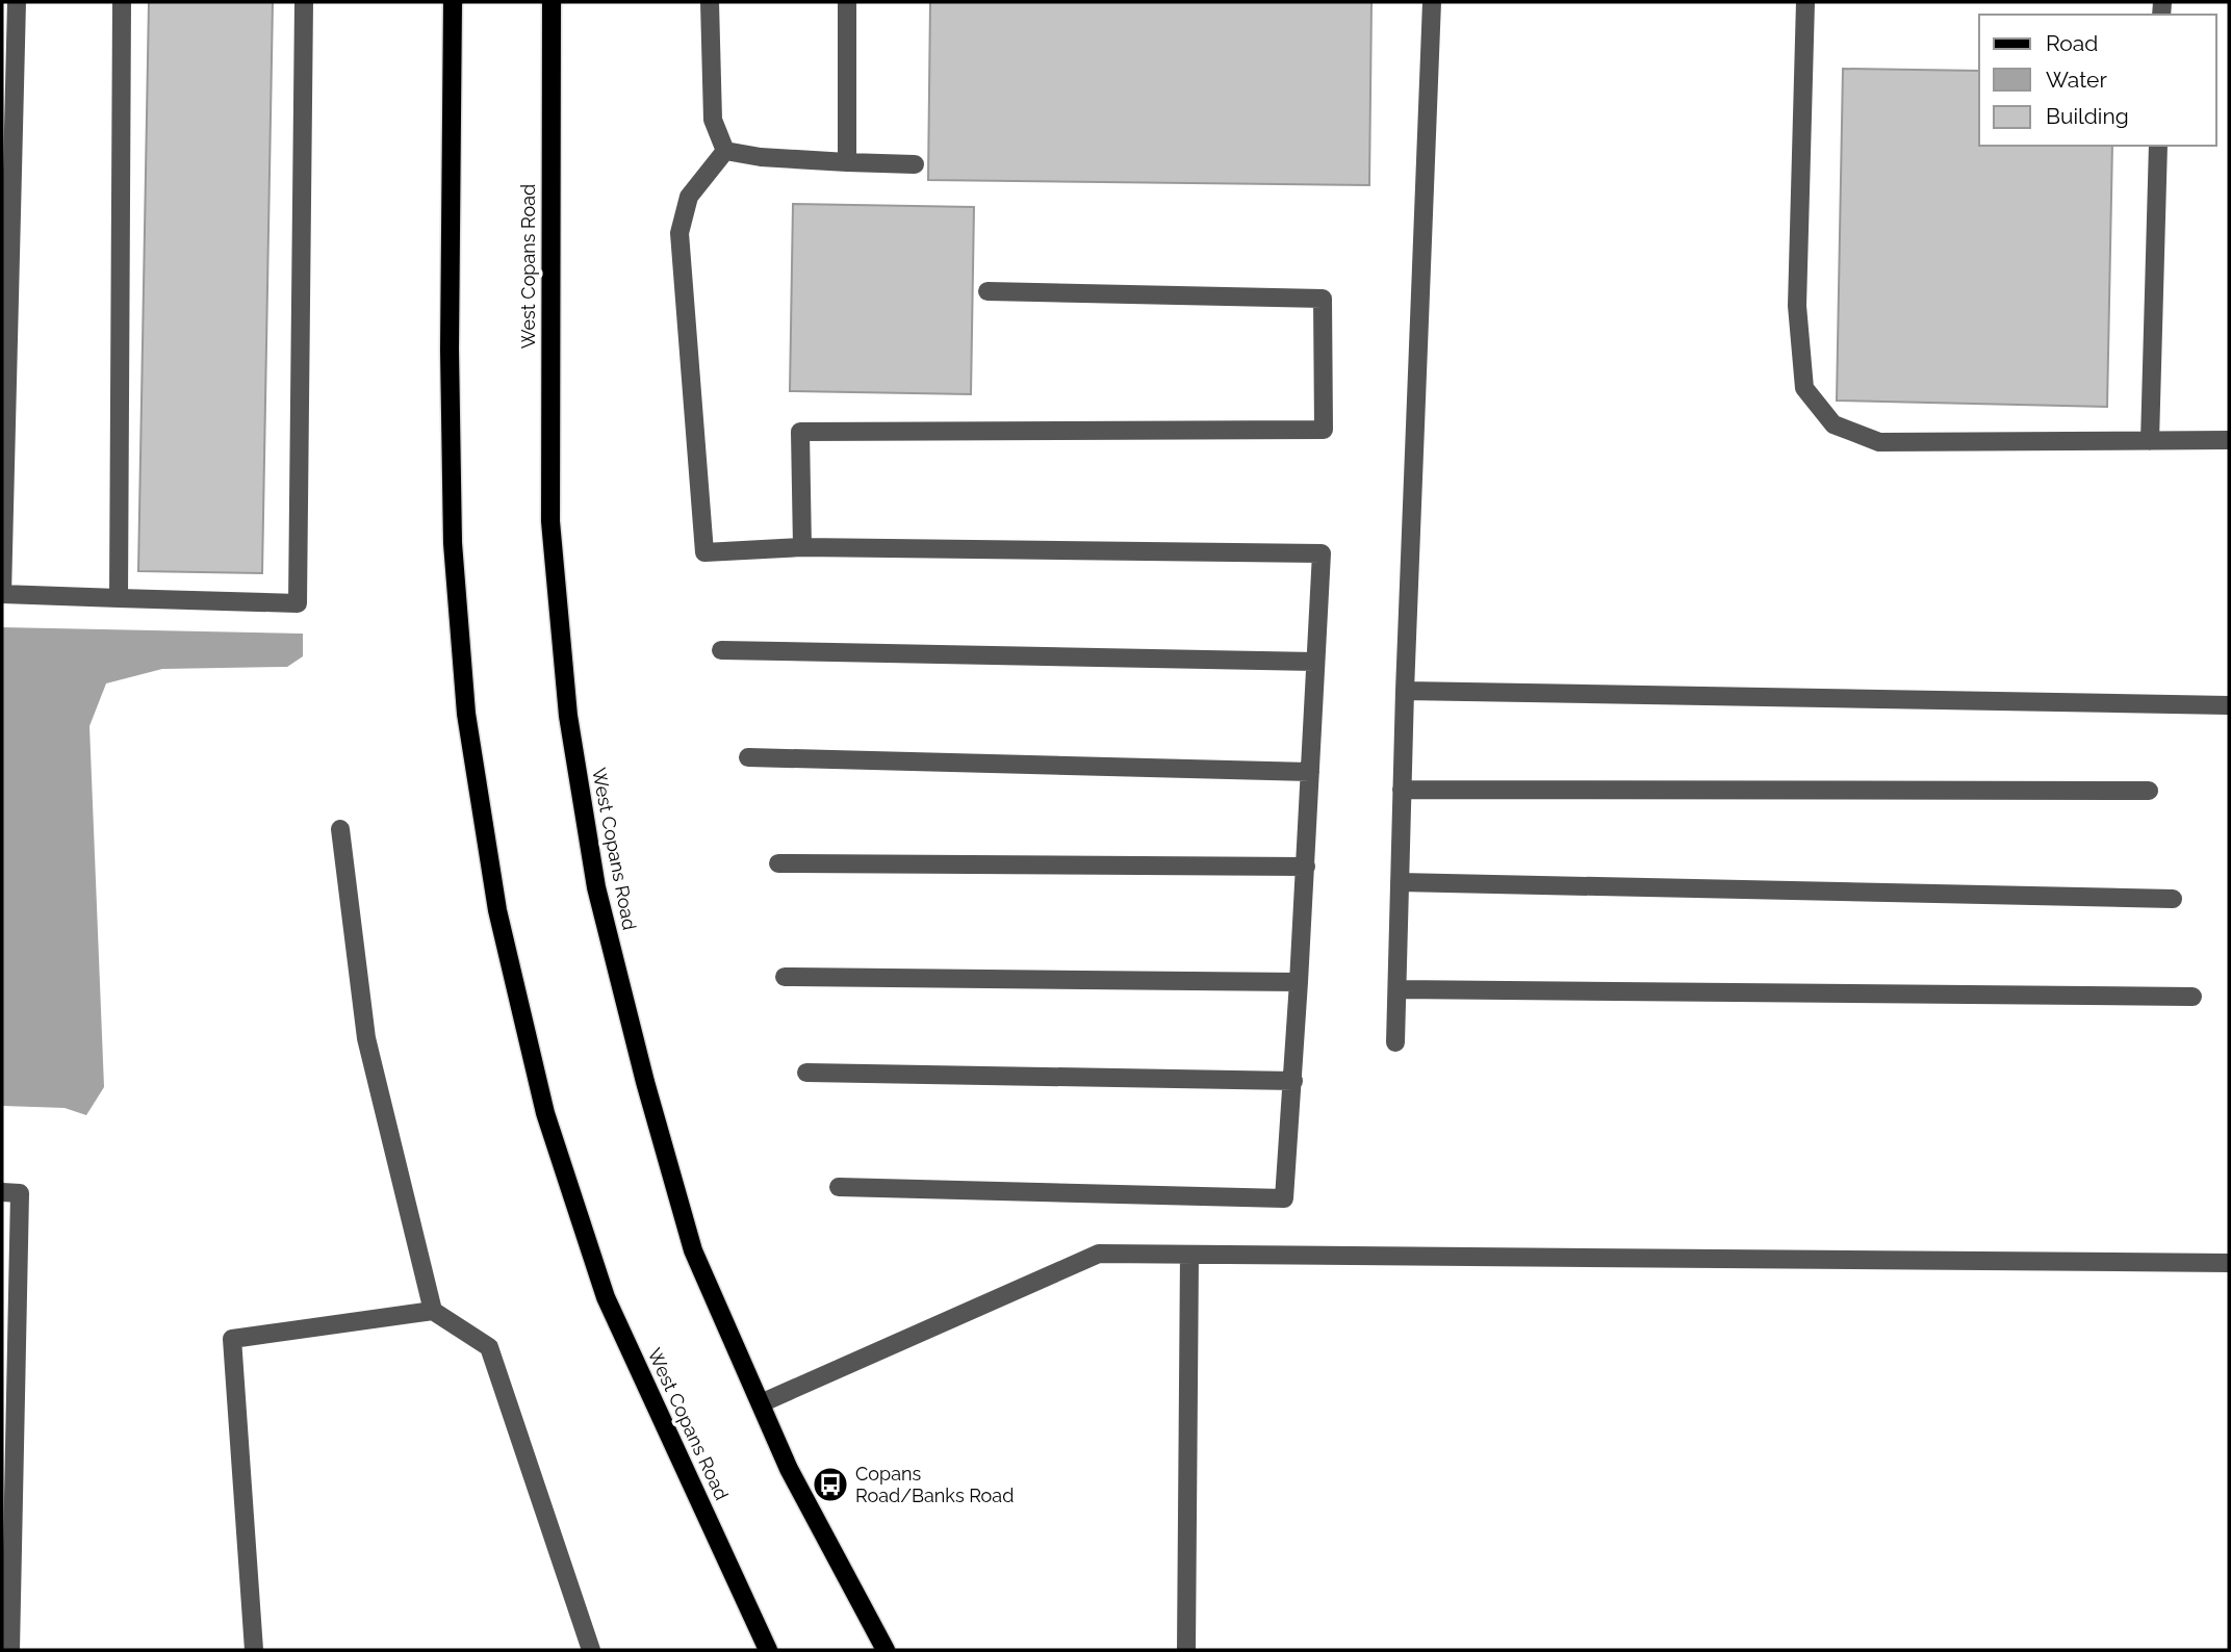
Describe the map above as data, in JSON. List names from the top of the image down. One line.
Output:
{"streets":{"main road":["West Copans Road"]},"places":{"bus stop":["Copans Road/Banks Road"]},"legend":["Road","Water","Building"]}
